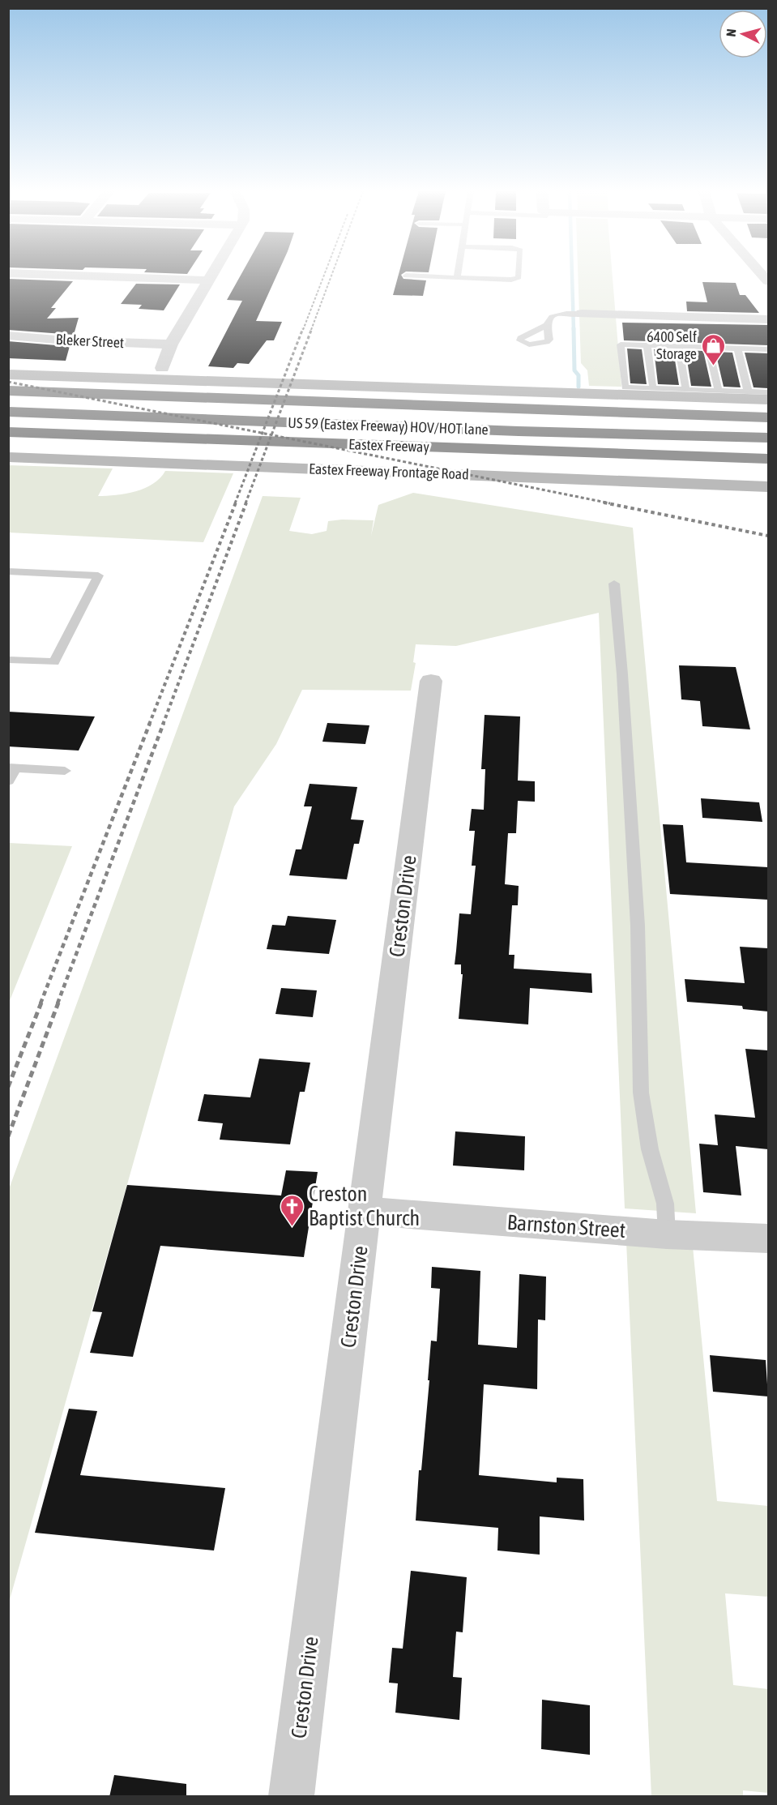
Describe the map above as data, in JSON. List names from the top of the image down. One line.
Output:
{"streets":{"highway":["US 59 (Eastex Freeway) HOV/HOT lane","Eastex Freeway"],"main road":["Eastex Freeway Frontage Road"],"street":["Bleker Street","Creston Drive","Barnston Street"]},"crossings":[["Creston Drive","Barnston Street"]],"places":{"shop":["6400 Self Storage"],"church":["Creston Baptist Church"]},"north":"left"}
